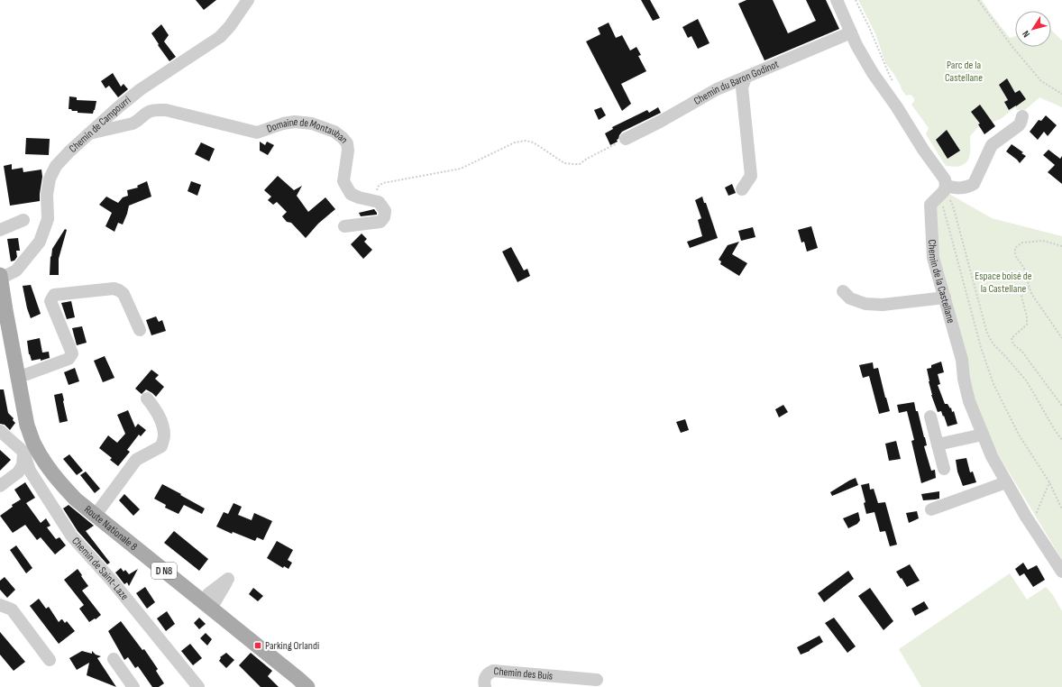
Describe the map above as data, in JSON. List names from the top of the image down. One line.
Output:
{"streets":{"main road":["Route Nationale 8","D N8"],"street":["Chemin du Baron Godinot","Chemin de Campourri","Domaine de Montauban","Chemin de la Castellane","Chemin de Saint-Laze","Chemin des Buis"]},"crossings":[["Chemin de Campourri","Domaine de Montauban"],["Chemin de Campourri","Route Nationale 8"],["Route Nationale 8","Chemin de Saint-Laze"]],"parks":["Parc de la Castellane","Espace boisé de la Castellane"],"places":{"transit":["Parking Orlandi"]},"north":"bottom left"}
